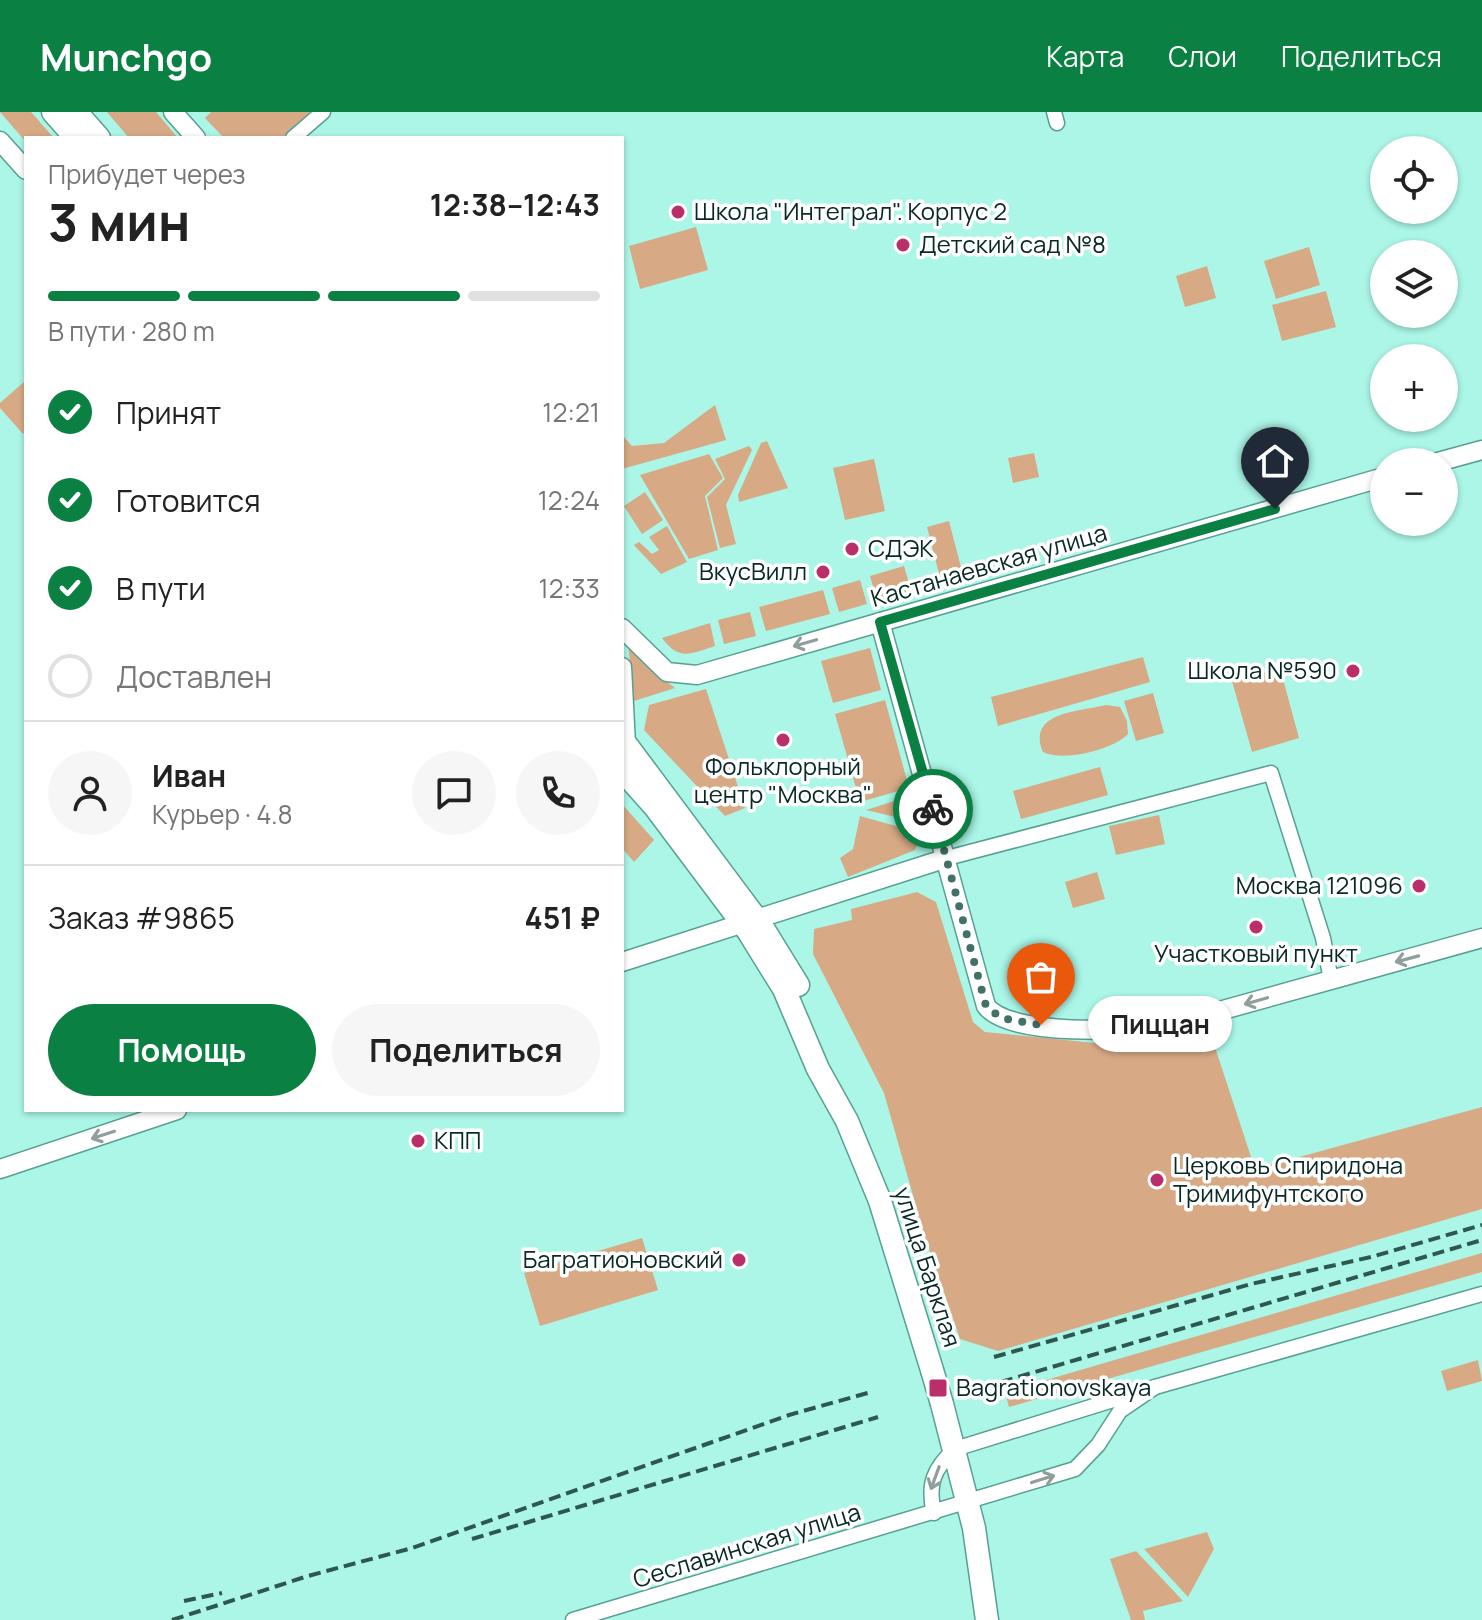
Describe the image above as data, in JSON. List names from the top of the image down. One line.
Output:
{"streets":{"main road":["улица Барклая"],"street":["Кастанаевская улица","Сеславинская улица"]},"crossings":[["улица Барклая","Сеславинская улица"]],"places":{"other":["Школа \"Интеграл\". Корпус 2","Детский сад №8","СДЭК","ВкусВилл","Школа №590","Фольклорный центр \"Москва\"","Москва 121096","Участковый пункт","Пиццан","КПП","Церковь Спиридона Тримифунтского","Багратионовский"],"transit":["Bagrationovskaya"]},"page":{"header":"Munchgo","nav":["Карта","Слои","Поделиться"],"map_buttons":["+","−"],"heading":["3 мин","Прибудет через","12:38–12:43"],"panel":["Иван","Курьер · 4.8","Заказ #9865","451 ₽"],"bar":"В пути · 280 m","list":[["Принят","12:21"],["Готовится","12:24"],["В пути","12:33"],"Доставлен"],"buttons":["Помощь","Поделиться"],"bubble":"Пиццан"}}
